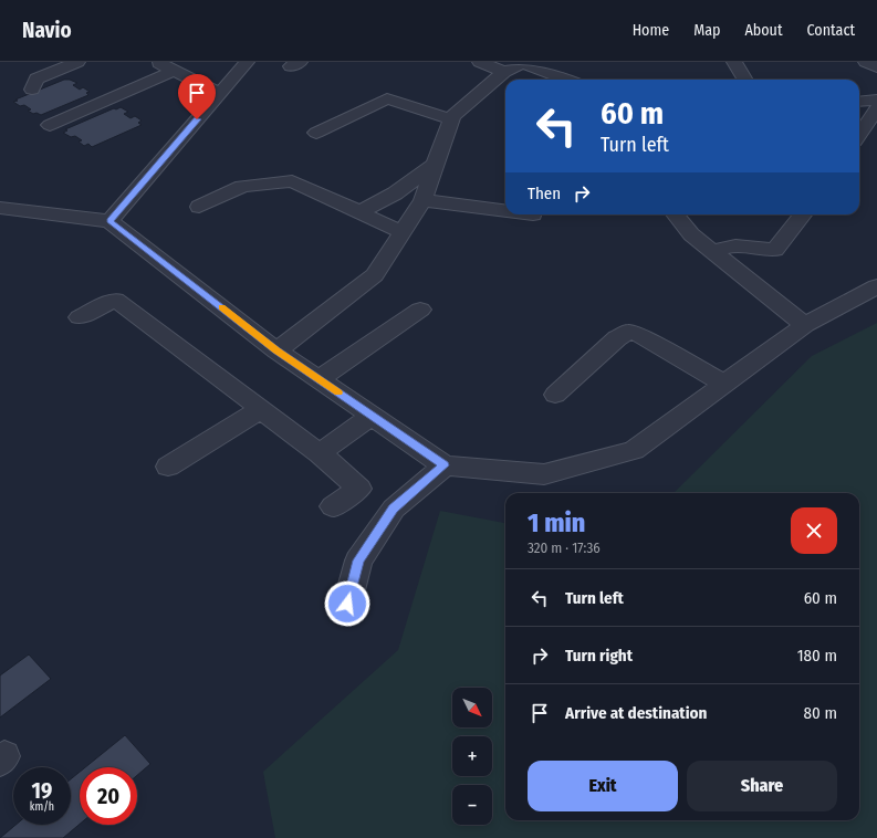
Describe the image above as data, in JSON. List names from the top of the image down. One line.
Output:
{"north":"bottom right","page":{"header":"Navio","nav":["Home","Map","About","Contact"],"turn":["60 m","Turn left"],"then":"Then","heading":["1 min","320 m · 17:36"],"list":[{"name":"Turn left","value":"60 m"},{"name":"Turn right","value":"180 m"},{"name":"Arrive at destination","value":"80 m"}],"map_buttons":["+","−"],"buttons":["Exit","Share"],"speed":"19 km/h","limit":"20"}}
